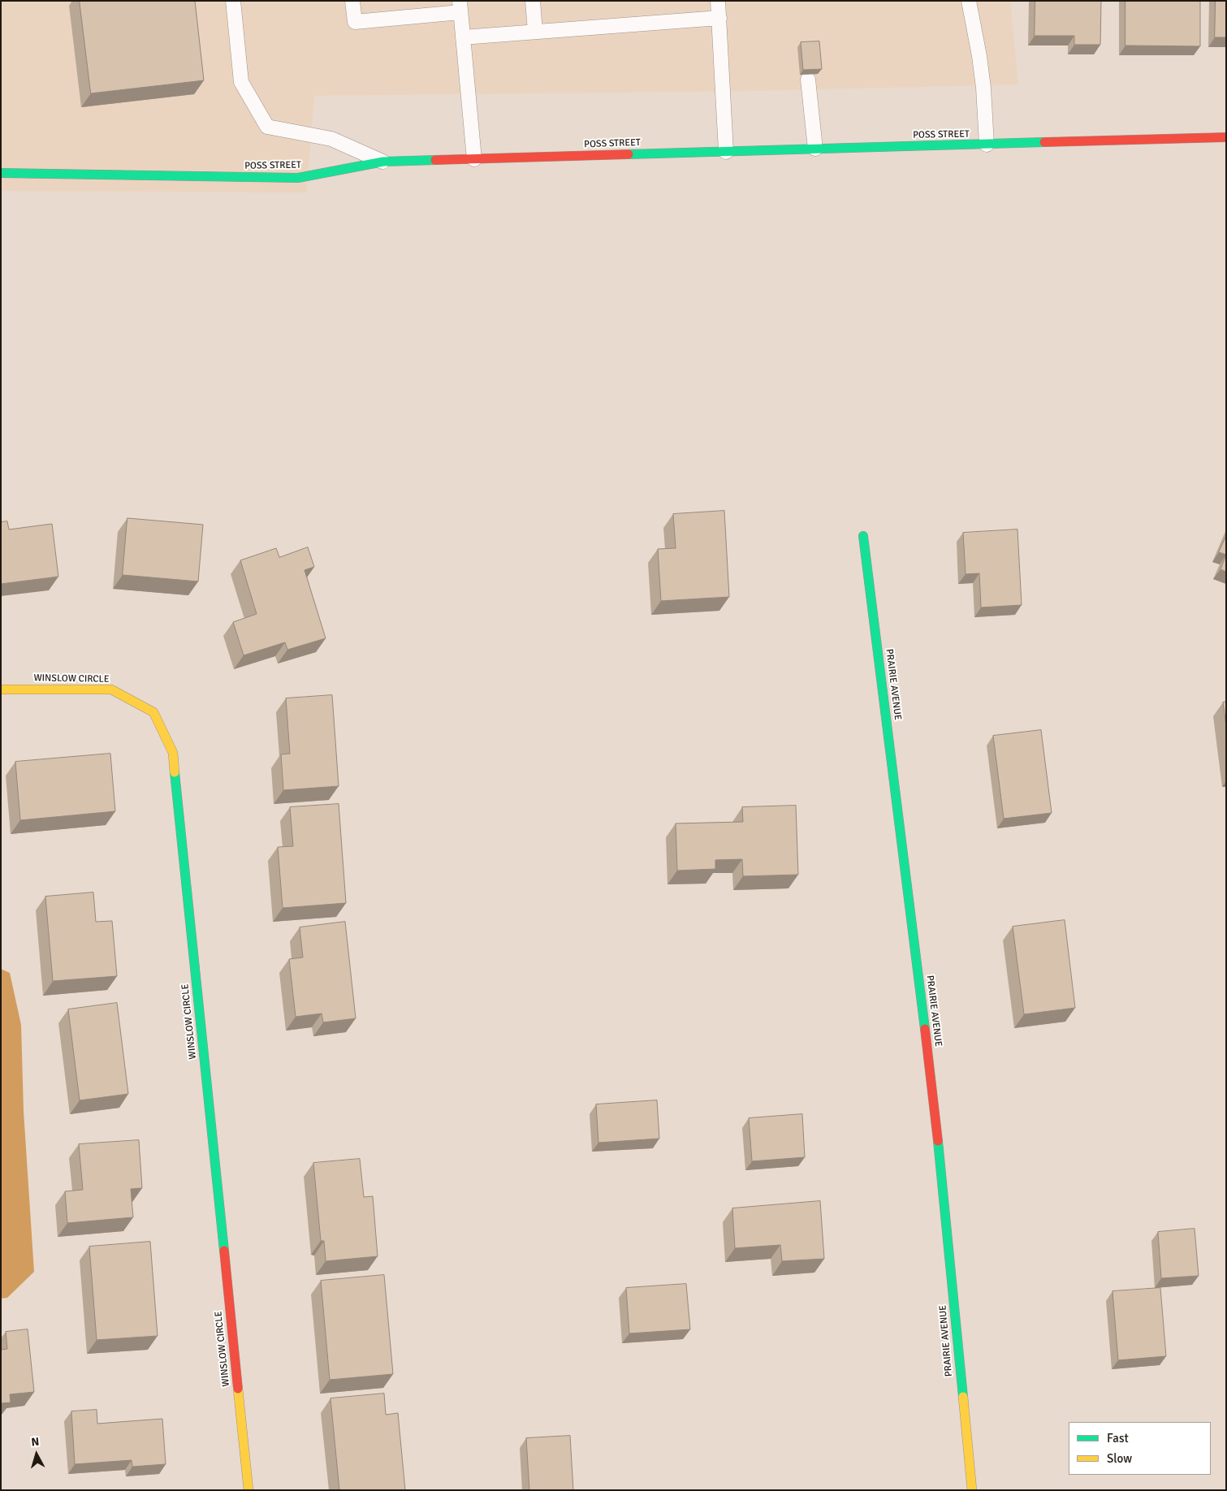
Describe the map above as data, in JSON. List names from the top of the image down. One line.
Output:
{"streets":{"street":["POSS STREET","WINSLOW CIRCLE","PRAIRIE AVENUE"]},"legend":["Fast","Slow"],"north":"top"}
